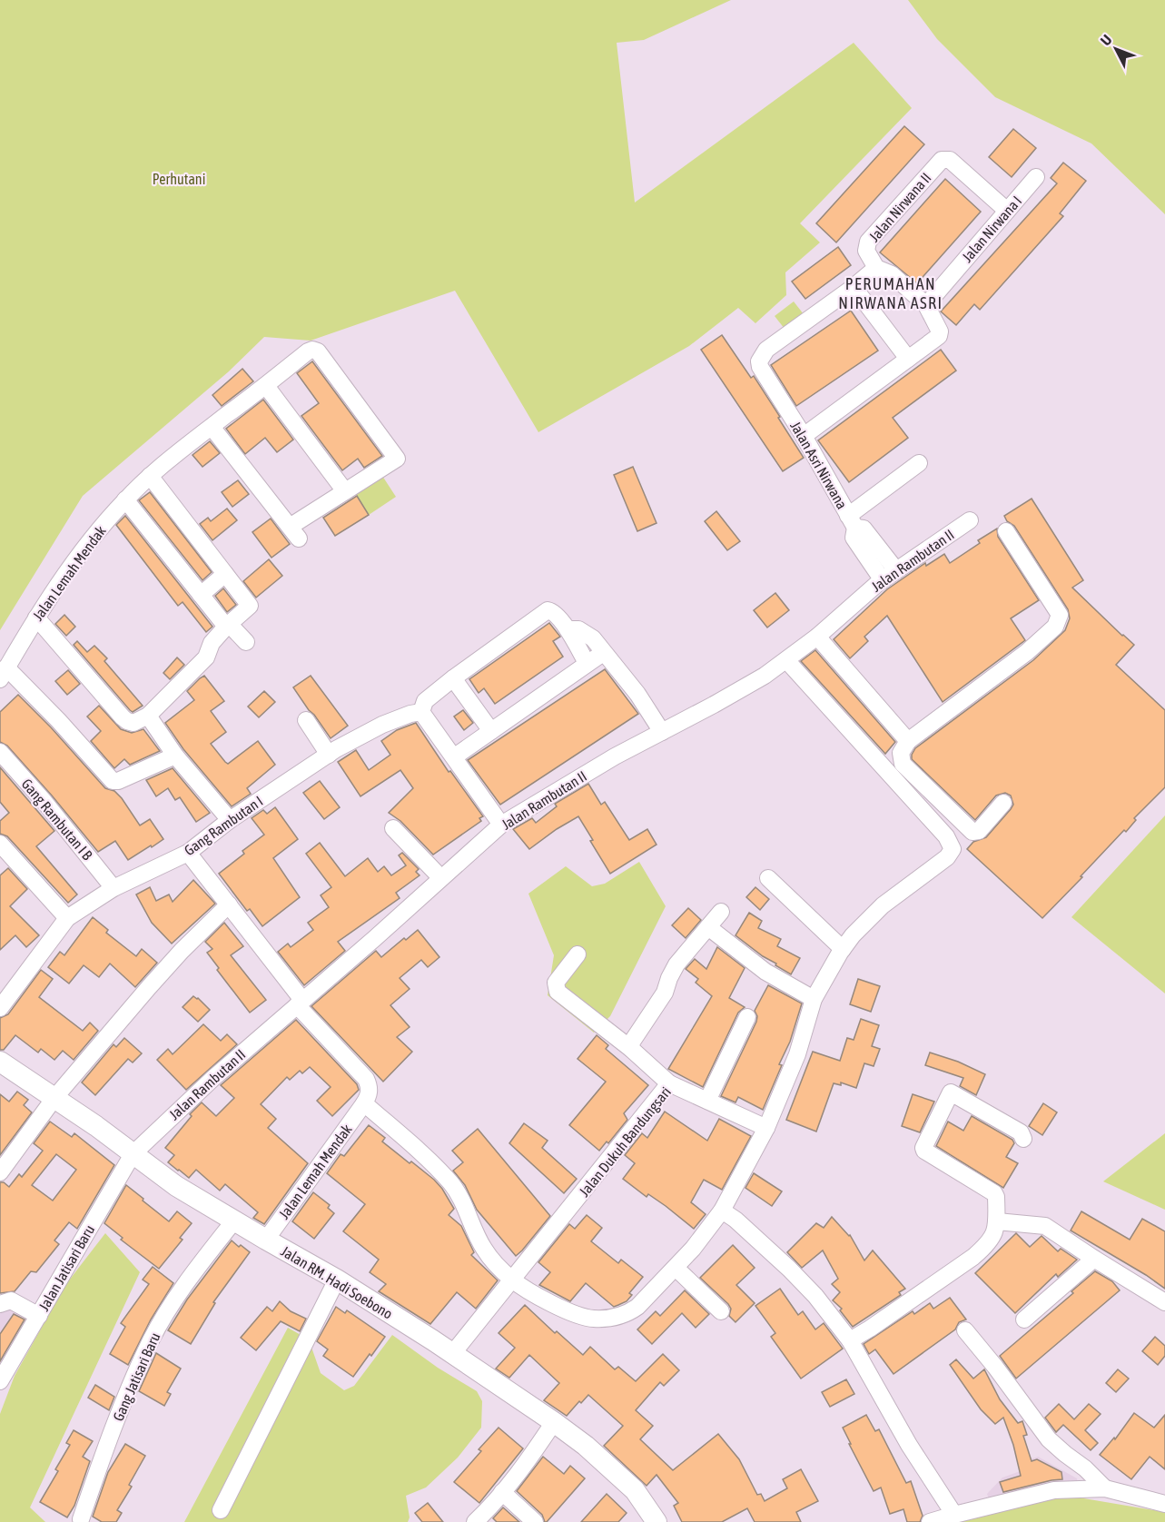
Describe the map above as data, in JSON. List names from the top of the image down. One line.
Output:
{"streets":{"main road":["Jalan RM. Hadi Soebono"],"street":["Jalan Nirwana II","Jalan Nirwana I","Jalan Asri Nirwana","Jalan Rambutan II","Jalan Lemah Mendak","Gang Rambutan I B","Gang Rambutan I","Jalan Dukuh Bandungsari","Jalan Jatisari Baru","Gang Jatisari Baru"]},"crossings":[["Jalan Nirwana II","Jalan Nirwana I"],["Jalan Asri Nirwana","Jalan Rambutan II"],["Jalan Rambutan II","Jalan Jatisari Baru"],["Jalan Rambutan II","Jalan RM. Hadi Soebono"],["Jalan Lemah Mendak","Jalan RM. Hadi Soebono"],["Gang Rambutan I B","Gang Rambutan I"],["Jalan Dukuh Bandungsari","Jalan RM. Hadi Soebono"],["Jalan Jatisari Baru","Jalan RM. Hadi Soebono"],["Jalan RM. Hadi Soebono","Gang Jatisari Baru"]],"districts":["PERUMAHAN NIRWANA ASRI"],"parks":["Perhutani"],"north":"top left"}
